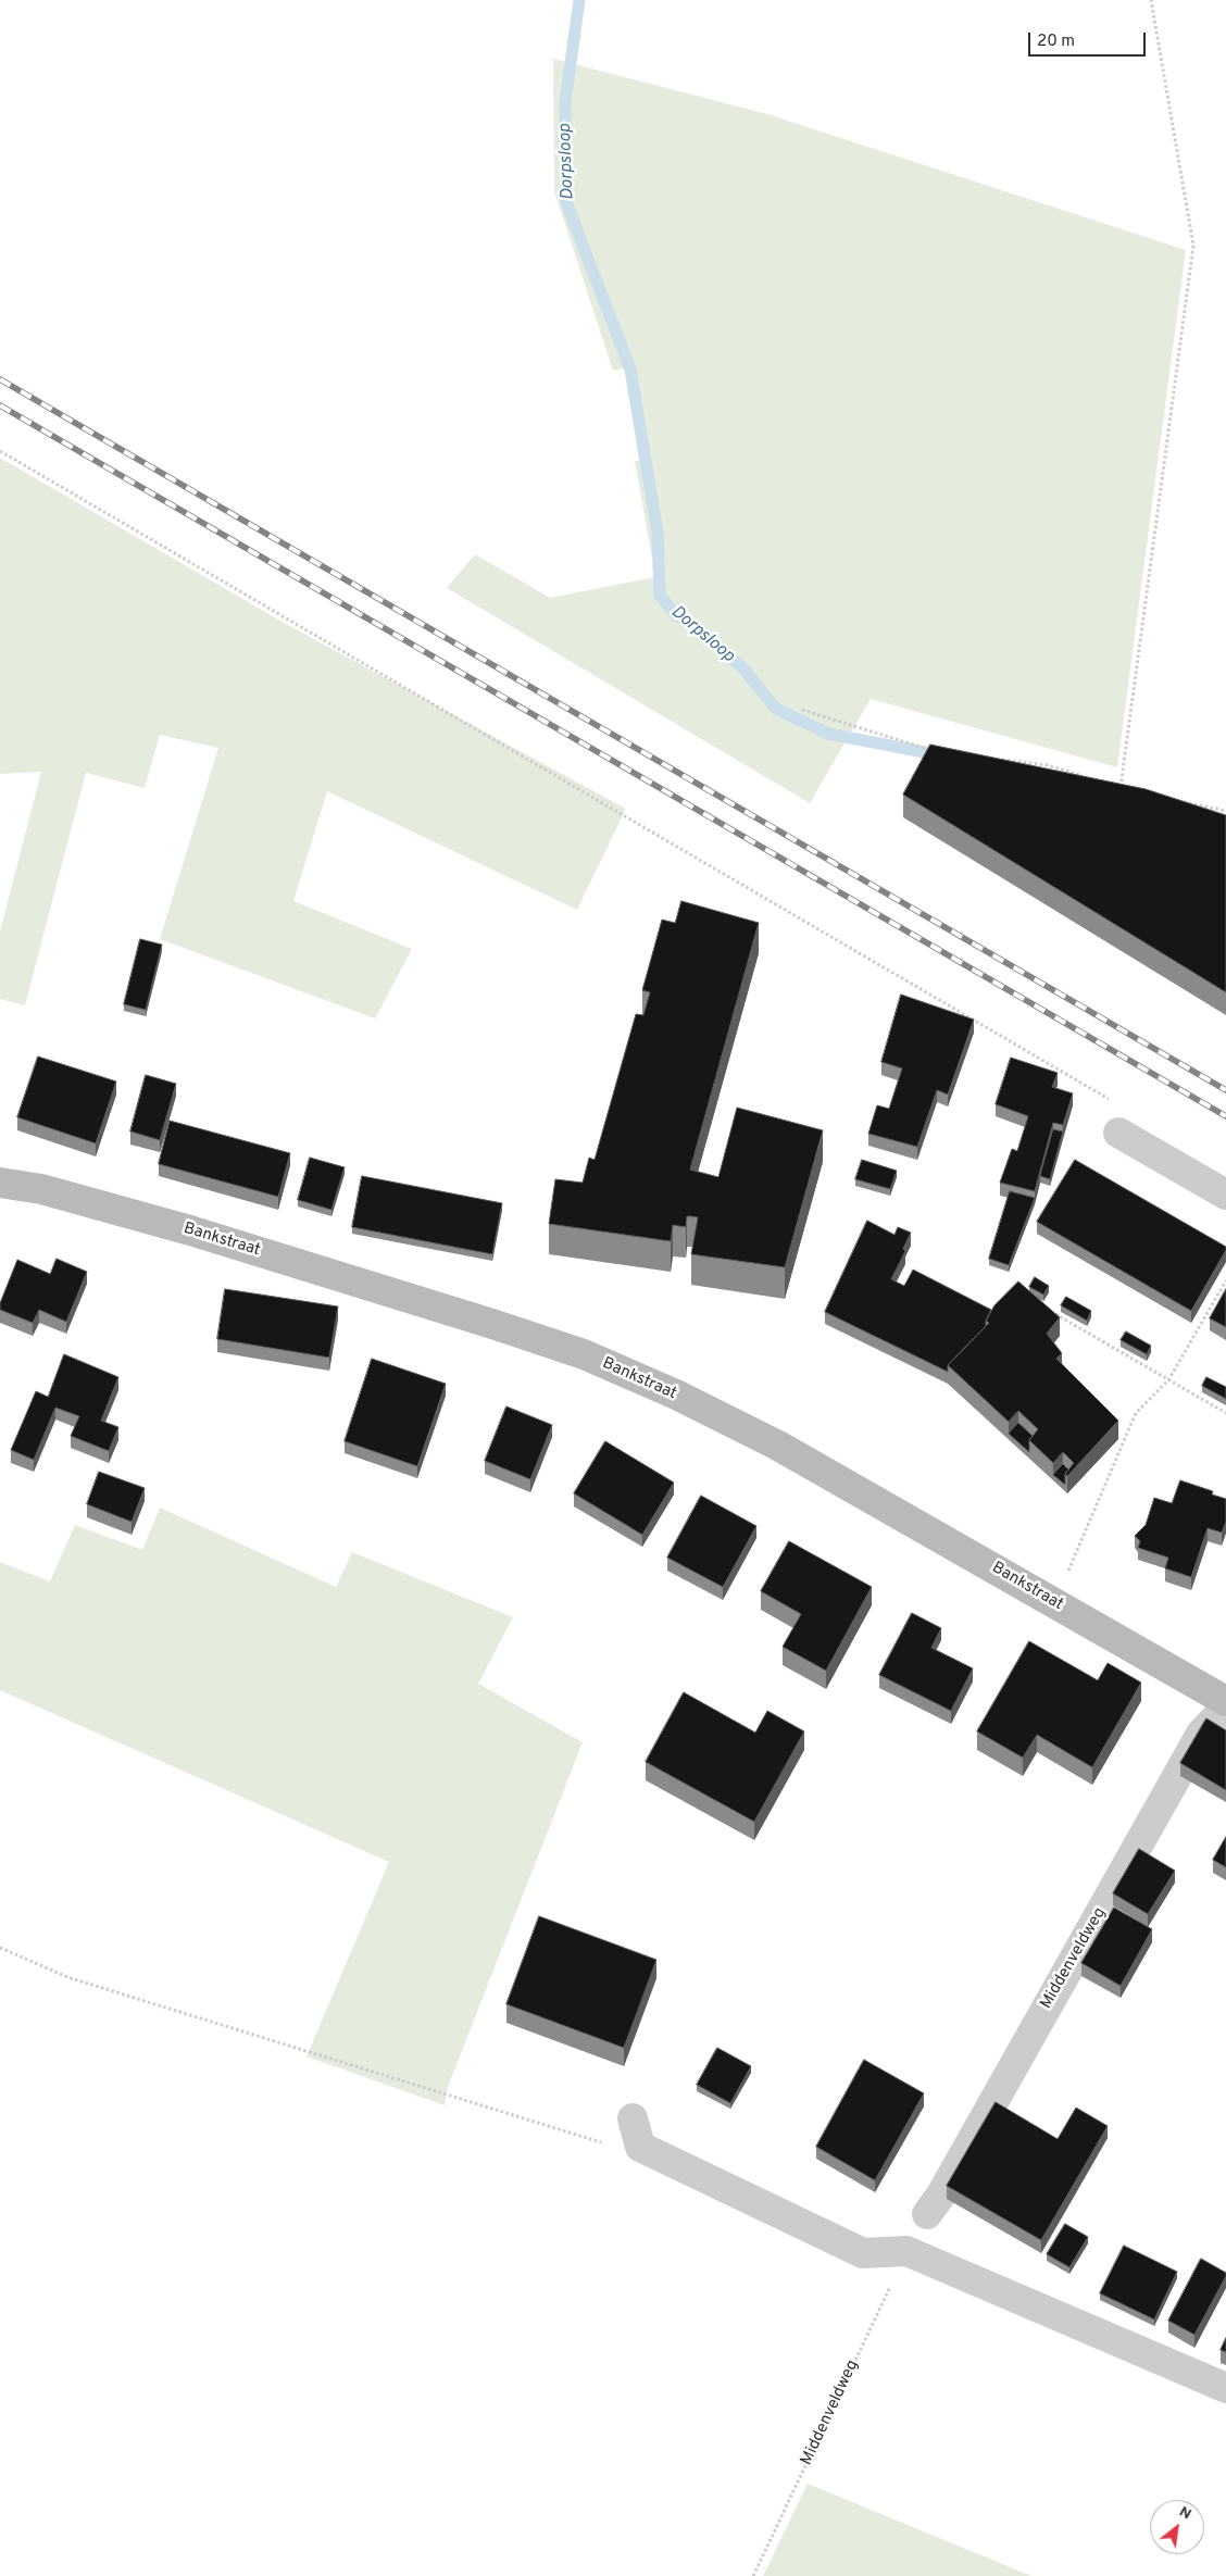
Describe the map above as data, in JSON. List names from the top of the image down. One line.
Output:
{"streets":{"street":["Bankstraat","Middenveldweg"]},"water":["Dorpsloop"],"scale_bar":"20 m","north":"top right"}
